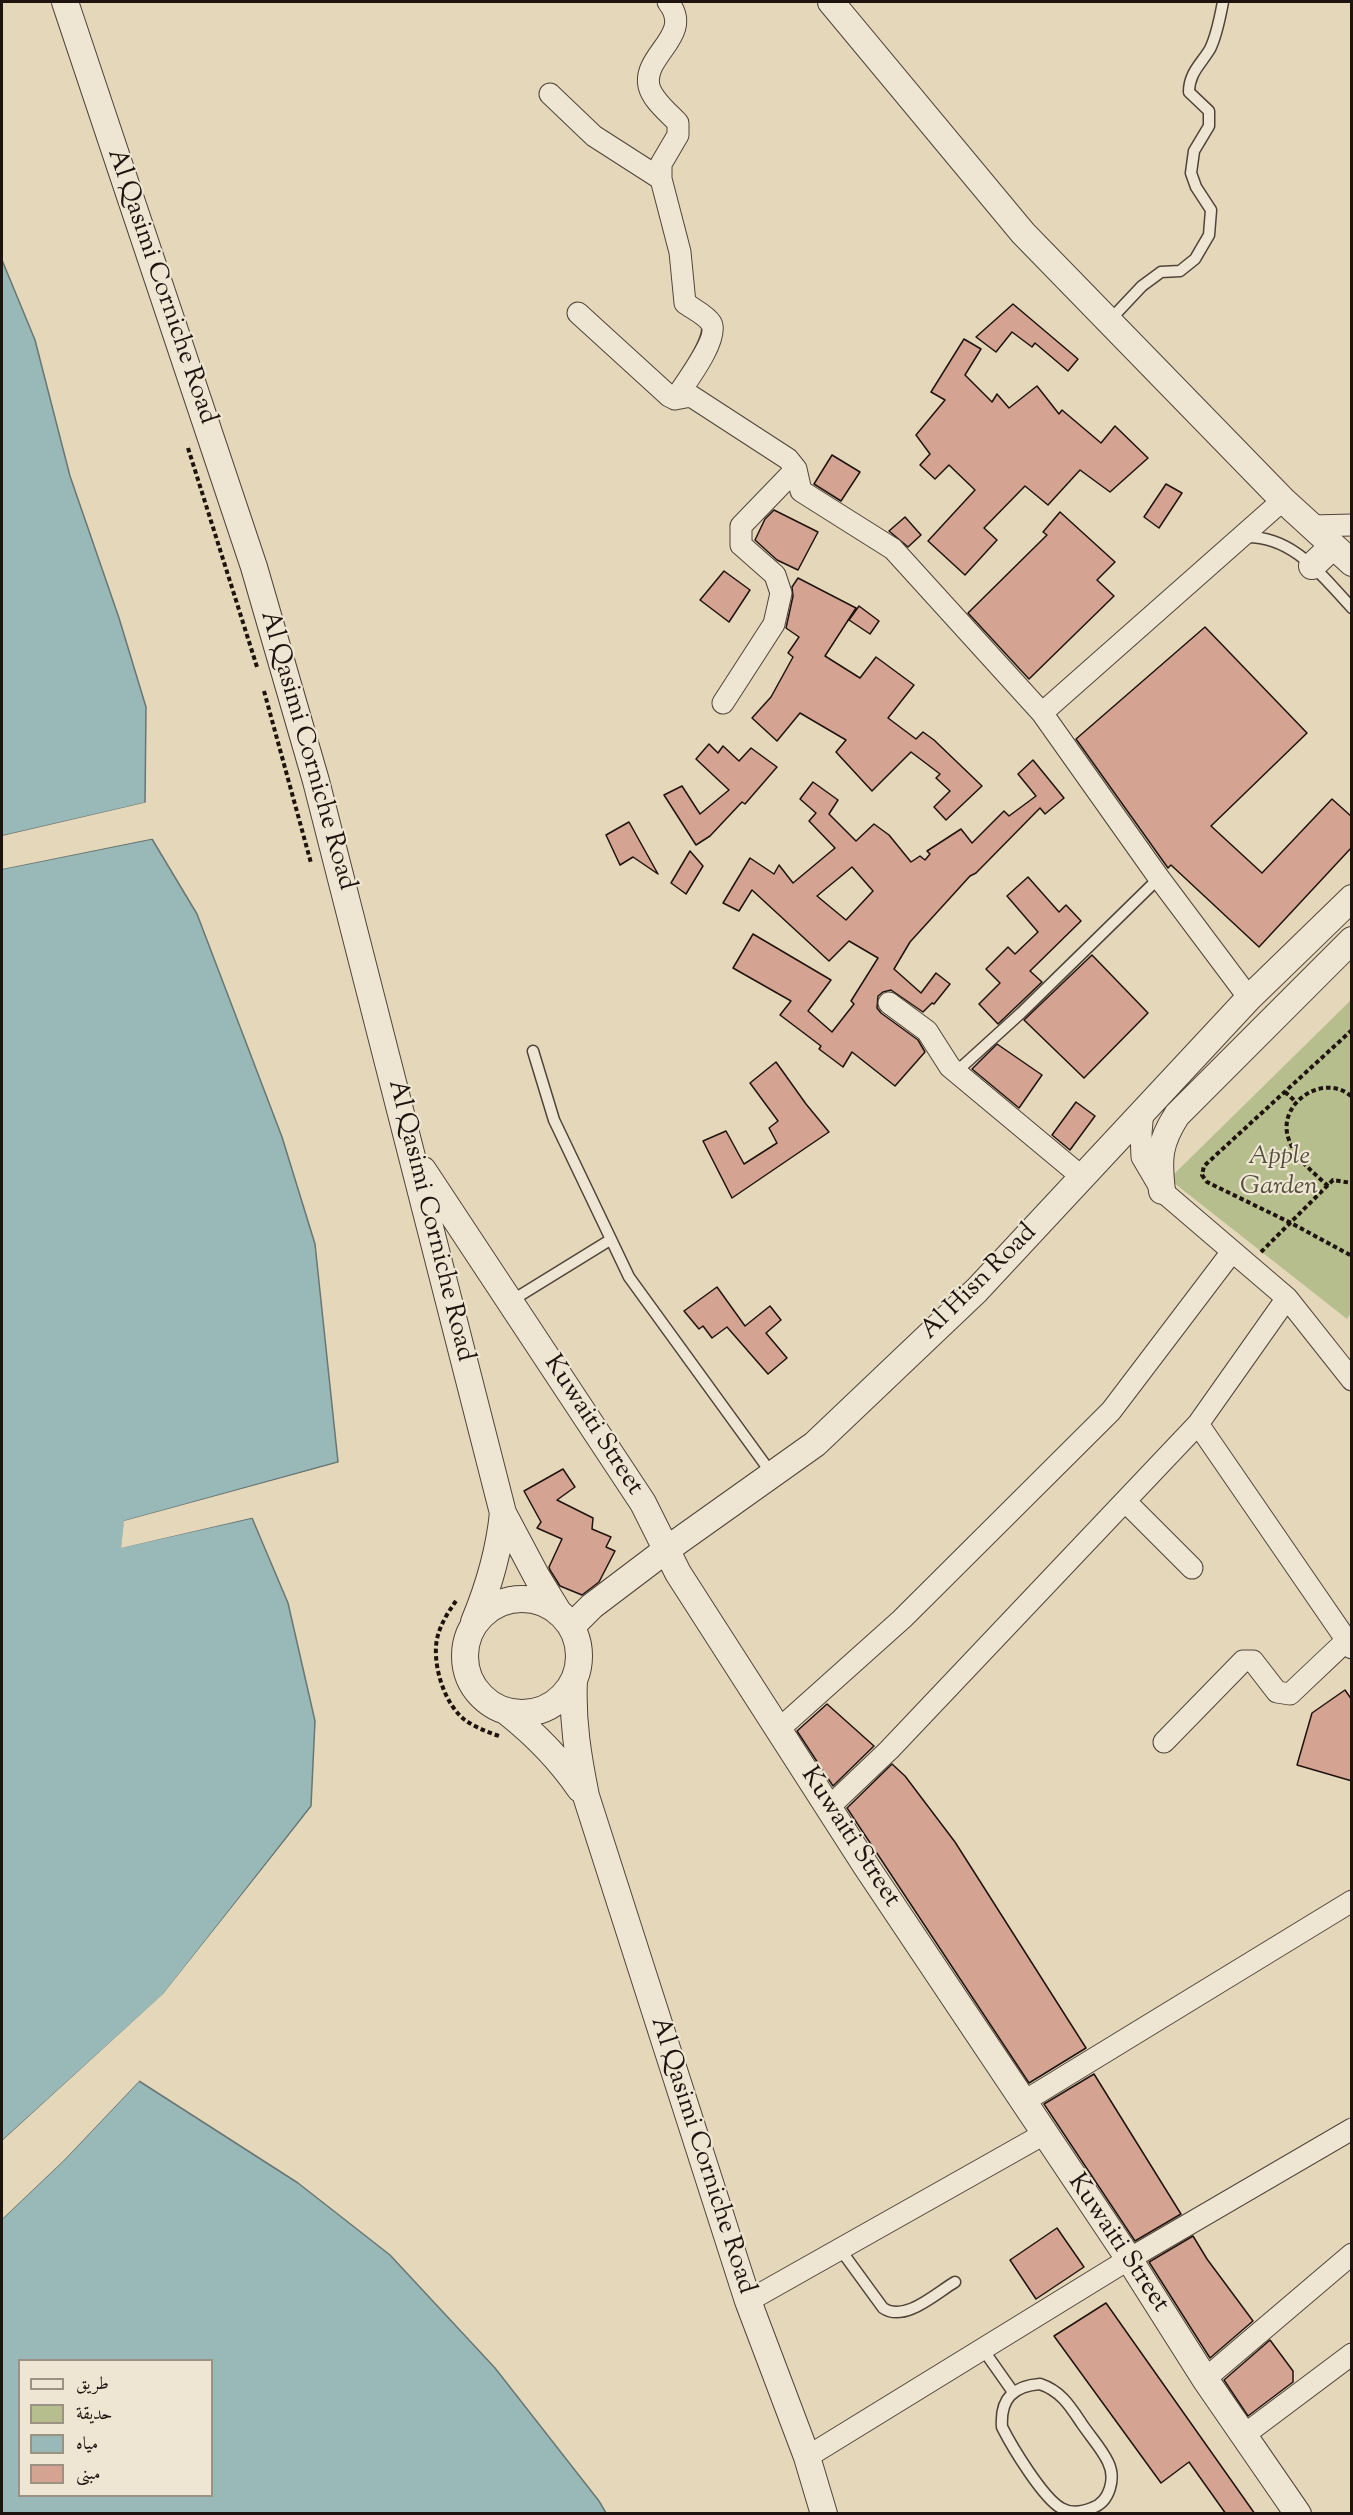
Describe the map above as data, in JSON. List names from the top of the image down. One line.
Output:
{"streets":{"street":["Al Qasimi Corniche Road","Al Hisn Road","Kuwaiti Street"]},"crossings":[["Al Qasimi Corniche Road","Al Hisn Road"],["Al Qasimi Corniche Road","Kuwaiti Street"],["Al Hisn Road","Kuwaiti Street"]],"parks":["Apple Garden"],"legend":["طريق","حديقة","مياه","مبنى"]}
